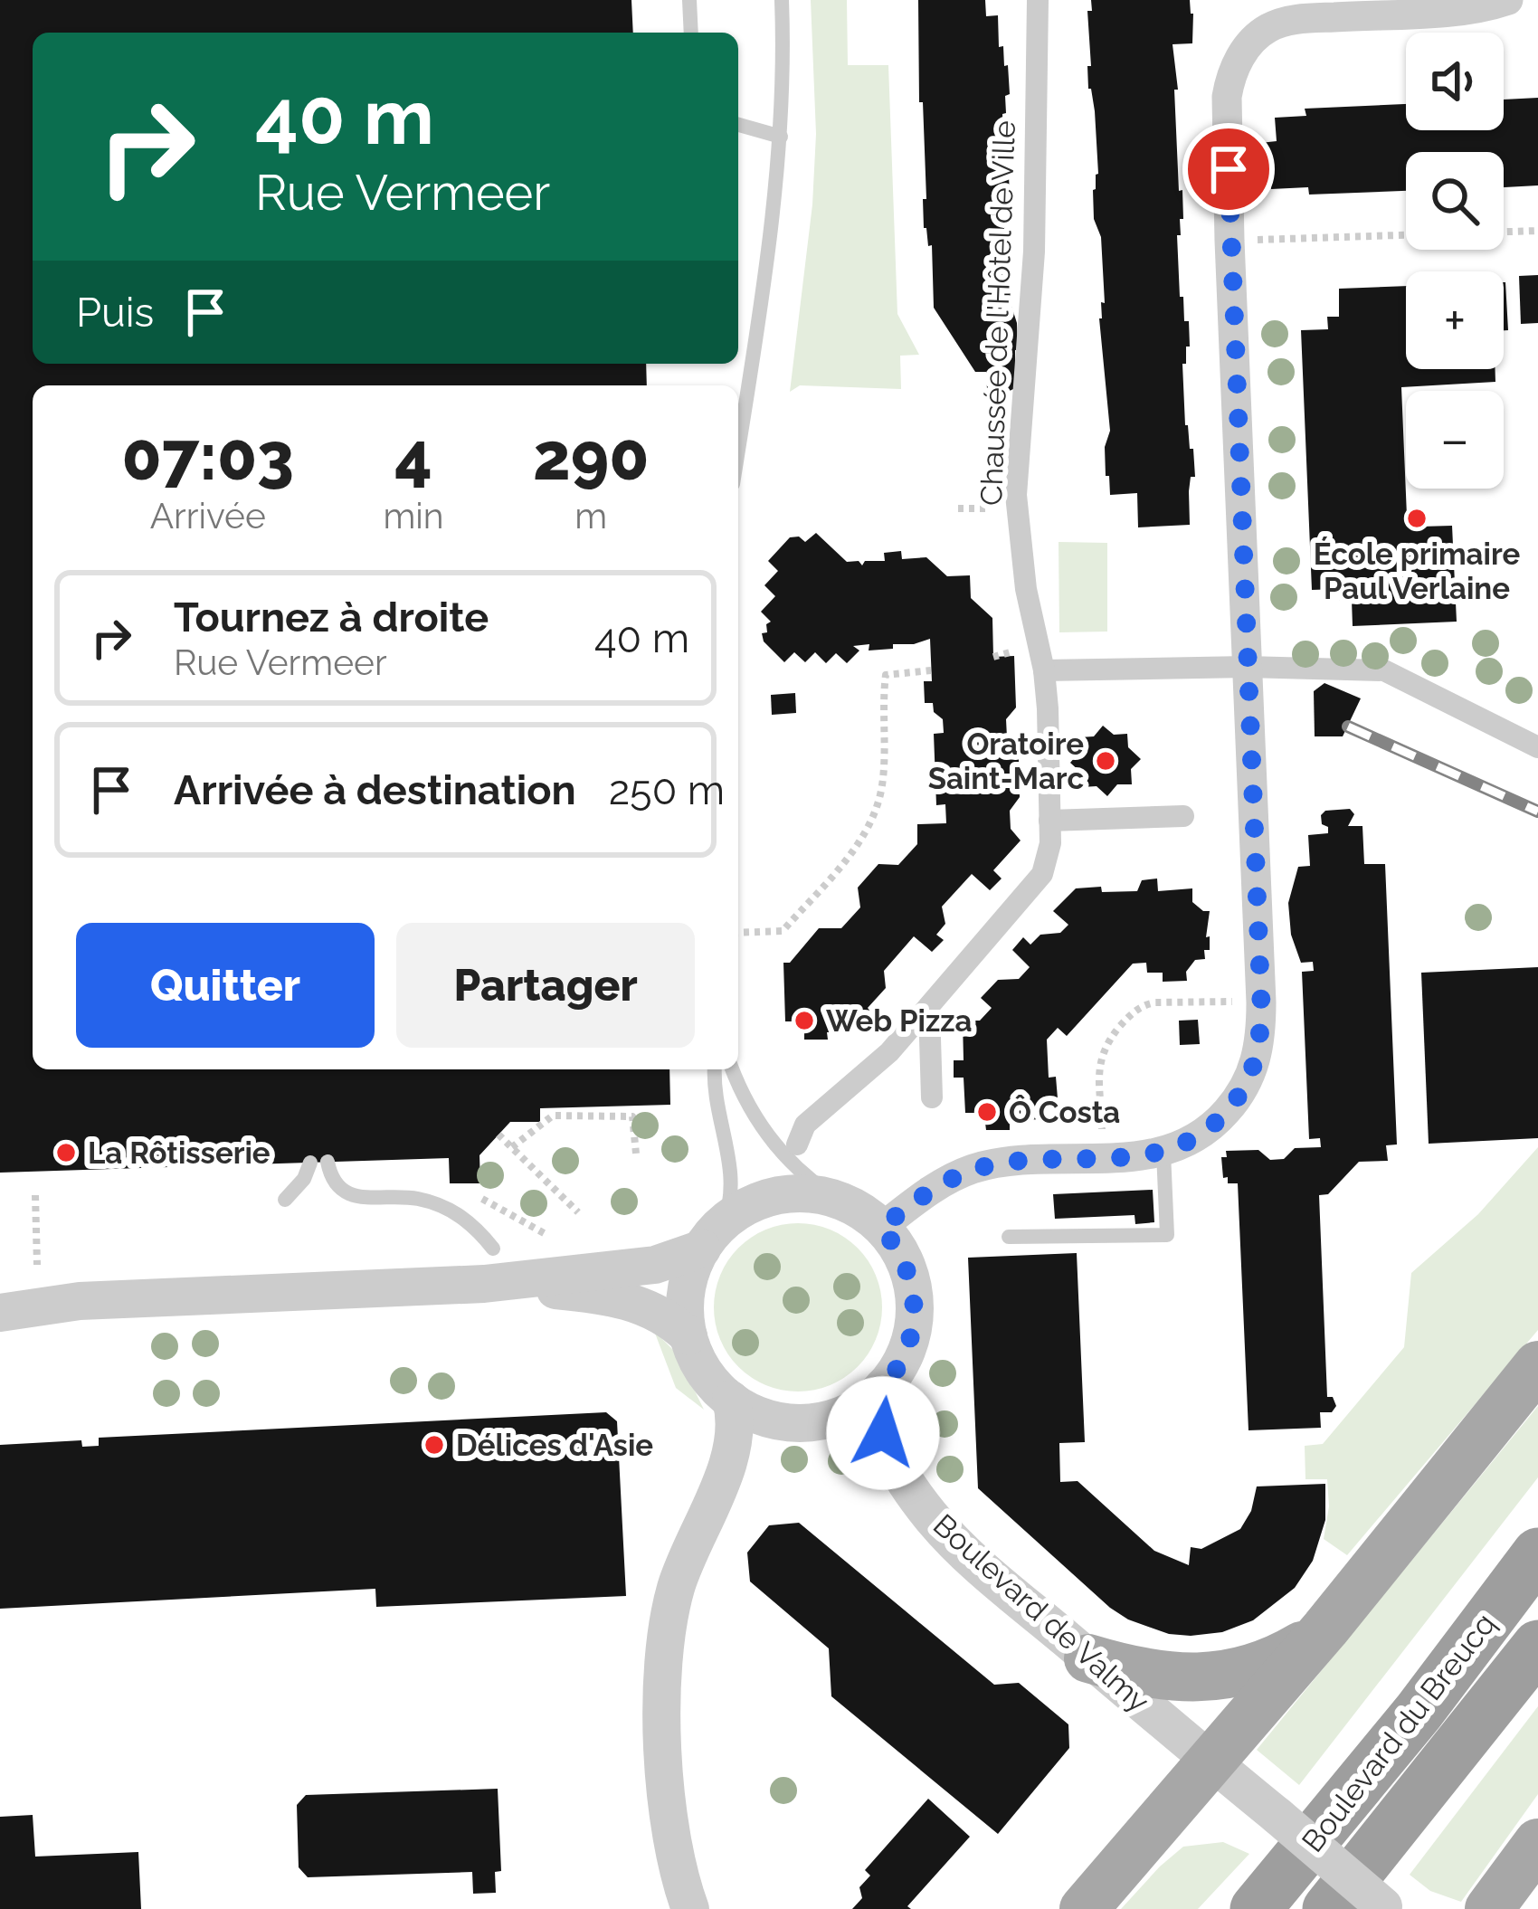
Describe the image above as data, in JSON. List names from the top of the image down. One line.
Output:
{"streets":{"highway":["Boulevard du Breucq"],"street":["Chaussée de l'Hôtel de Ville","Boulevard de Valmy"]},"places":["École primaire Paul Verlaine","Oratoire Saint-Marc","Web Pizza","Ô Costa","La Rôtisserie","Délices d'Asie"],"page":{"map_buttons":["+","−"],"turn":["40 m","Rue Vermeer"],"then":"Puis","eta":["07:03","Arrivée","4","min","290","m"],"list":[{"name":"Tournez à droite","note":"Rue Vermeer","value":"40 m"},{"name":"Arrivée à destination","value":"250 m"}],"buttons":["Quitter","Partager"]}}
